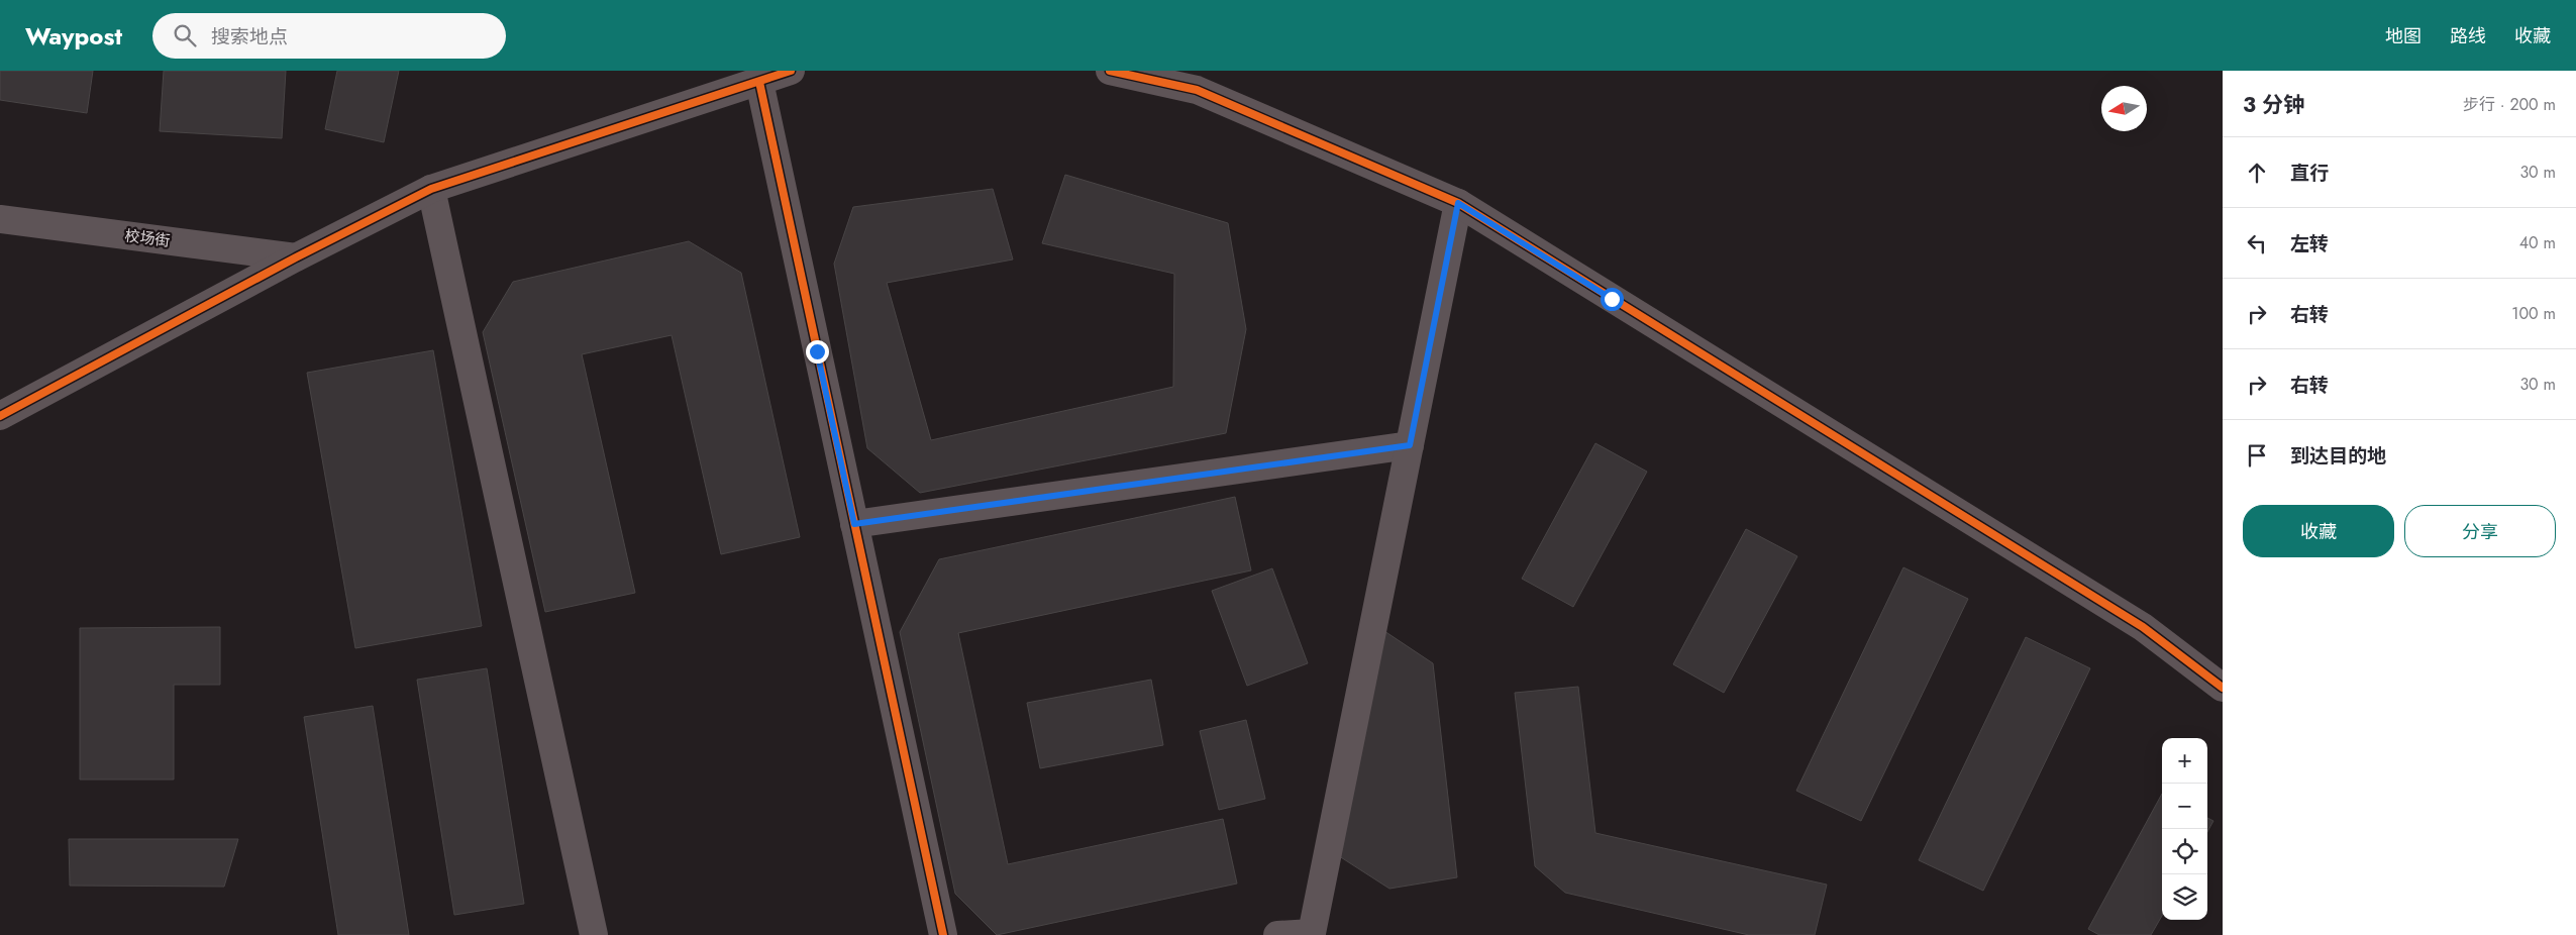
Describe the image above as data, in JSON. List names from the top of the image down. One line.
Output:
{"streets":{"street":["校场街"]},"north":"left","page":{"header":"Waypost","search":"搜索地点","nav":["地图","路线","收藏"],"heading":["3 分钟","步行 · 200 m"],"list":[["直行","30 m"],["左转","40 m"],["右转","100 m"],["右转","30 m"],"到达目的地"],"buttons":["收藏","分享"],"map_buttons":["+","−"]}}
